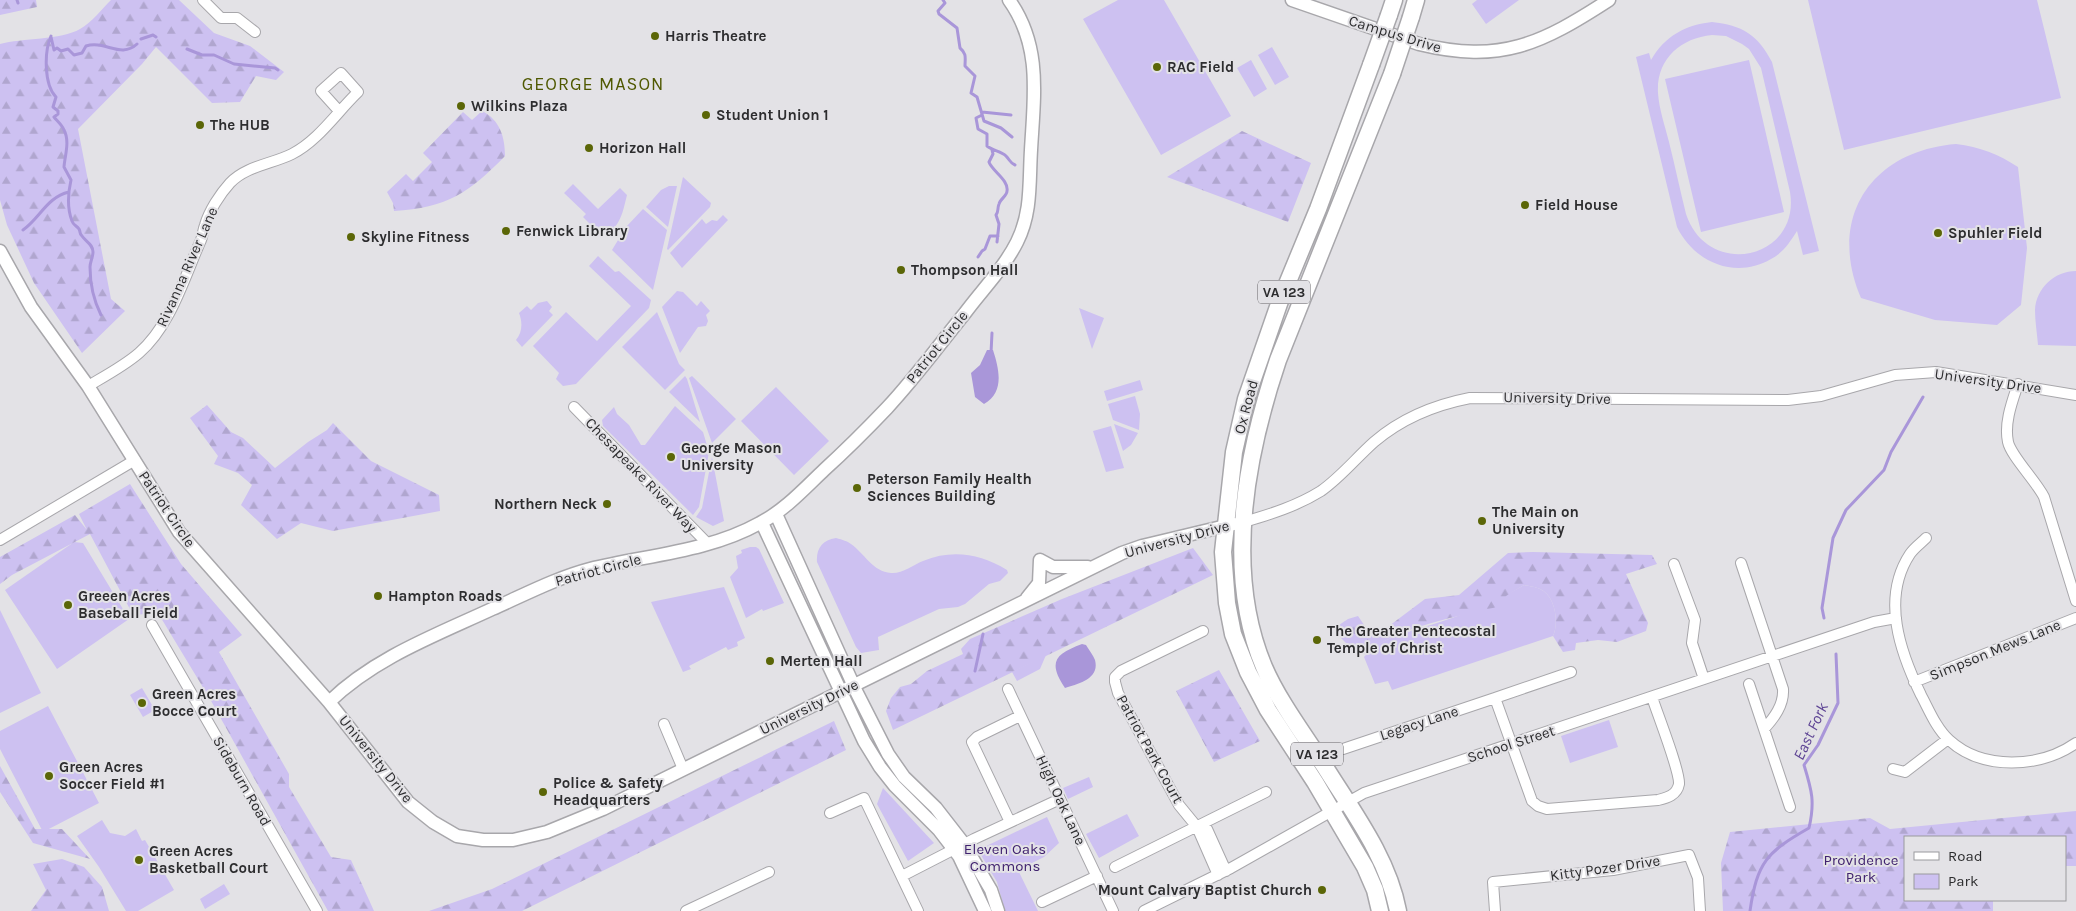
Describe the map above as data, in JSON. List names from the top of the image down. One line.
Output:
{"streets":{"main road":["VA 123","Ox Road"],"street":["Campus Drive","Rivanna River Lane","Patriot Circle","University Drive","Chesapeake River Way","Simpson Mews Lane","Legacy Lane","School Street","Patriot Park Court","Sideburn Road","High Oak Lane","Kitty Pozer Drive"]},"crossings":[["Rivanna River Lane","Patriot Circle"],["VA 123","Ox Road"],["VA 123","School Street"],["Patriot Circle","University Drive"],["Patriot Circle","Chesapeake River Way"],["University Drive","Ox Road"],["Ox Road","School Street"],["School Street","Patriot Park Court"]],"districts":["GEORGE MASON"],"water":["East Fork"],"parks":["Eleven Oaks Commons","Providence Park"],"places":["Harris Theatre","RAC Field","Wilkins Plaza","Student Union 1","The HUB","Horizon Hall","Field House","Fenwick Library","Spuhler Field","Skyline Fitness","Thompson Hall","George Mason University","Peterson Family Health Sciences Building","Northern Neck","The Main on University","Hampton Roads","Greeen Acres Baseball Field","The Greater Pentecostal Temple of Christ","Merten Hall","Green Acres Bocce Court","Green Acres Soccer Field #1","Police & Safety Headquarters","Green Acres Basketball Court","Mount Calvary Baptist Church"],"legend":["Road","Park"]}
